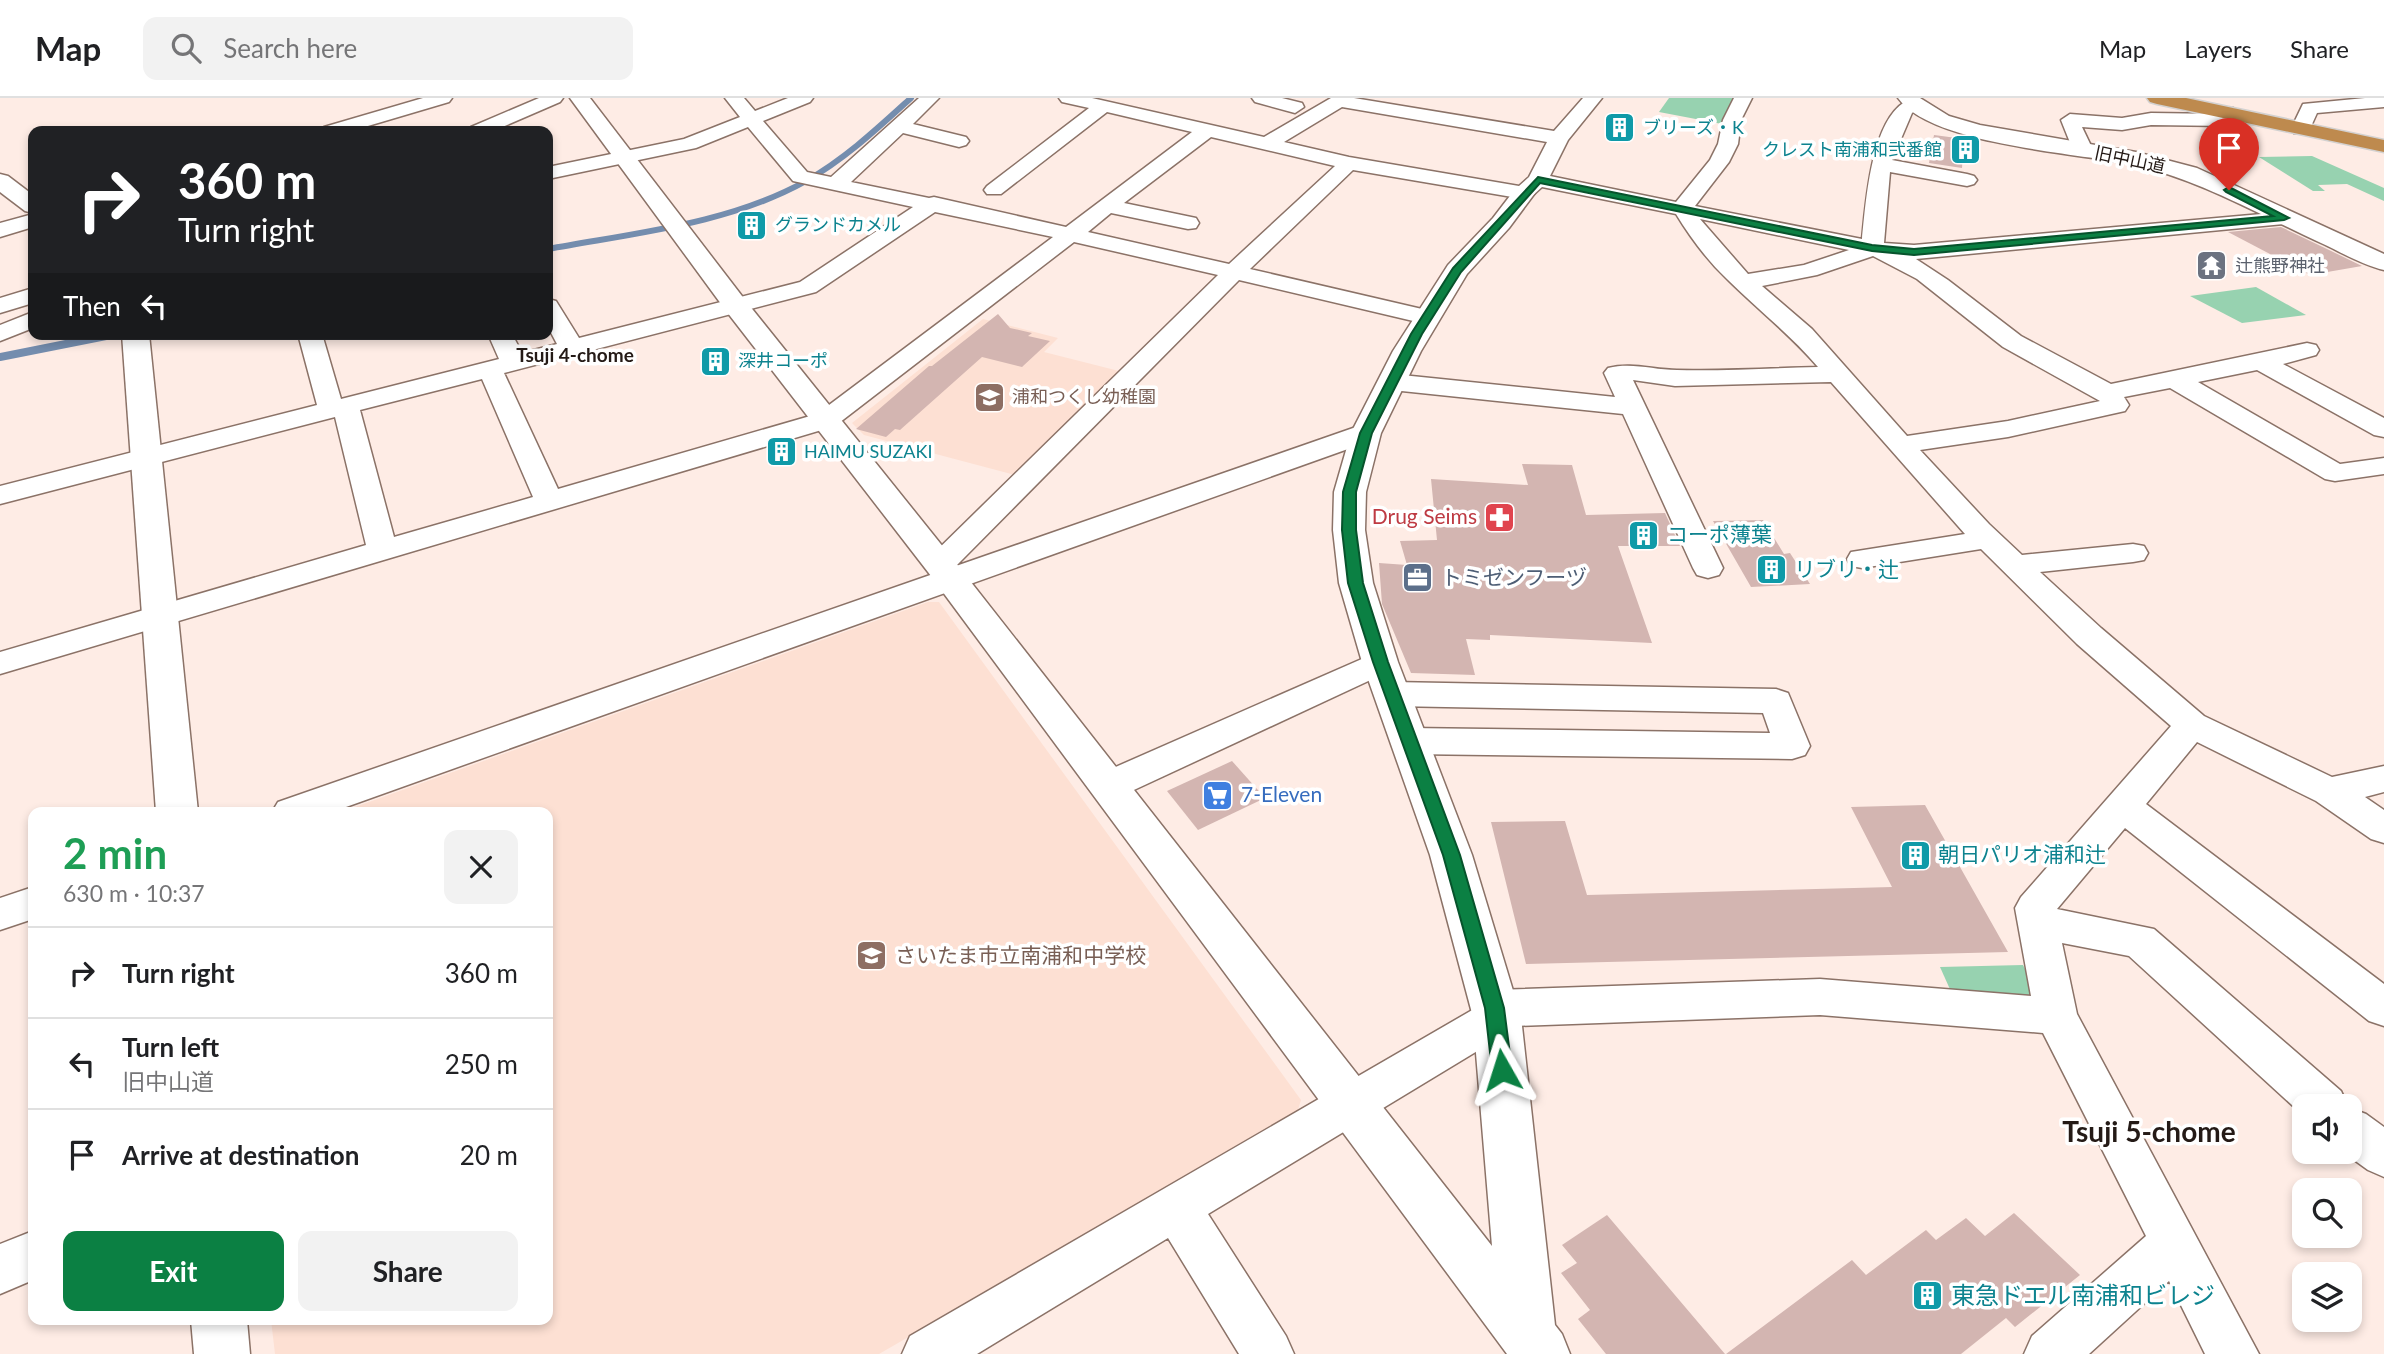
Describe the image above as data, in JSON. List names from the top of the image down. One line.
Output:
{"streets":{"street":["旧中山道"]},"districts":["Tsuji 4-chome","Tsuji 5-chome"],"places":{"building":["ブリーズ・K","クレスト南浦和弐番館","グランドカメル","深井コーポ","HAIMU SUZAKI","コーポ薄葉","リブリ・辻","朝日パリオ浦和辻","東急ドエル南浦和ビレジ"],"temple":["辻熊野神社"],"school or university":["浦和つくし幼稚園","さいたま市立南浦和中学校"],"pharmacy":["Drug Seims"],"office":["トミゼンフーヅ"],"supermarket":["7-Eleven"]},"page":{"header":"Map","search":"Search here","nav":["Map","Layers","Share"],"turn":["360 m","Turn right"],"then":"Then","heading":["2 min","630 m · 10:37"],"list":[{"name":"Turn right","value":"360 m"},{"name":"Turn left","note":"旧中山道","value":"250 m"},{"name":"Arrive at destination","value":"20 m"}],"buttons":["Exit","Share"]}}
